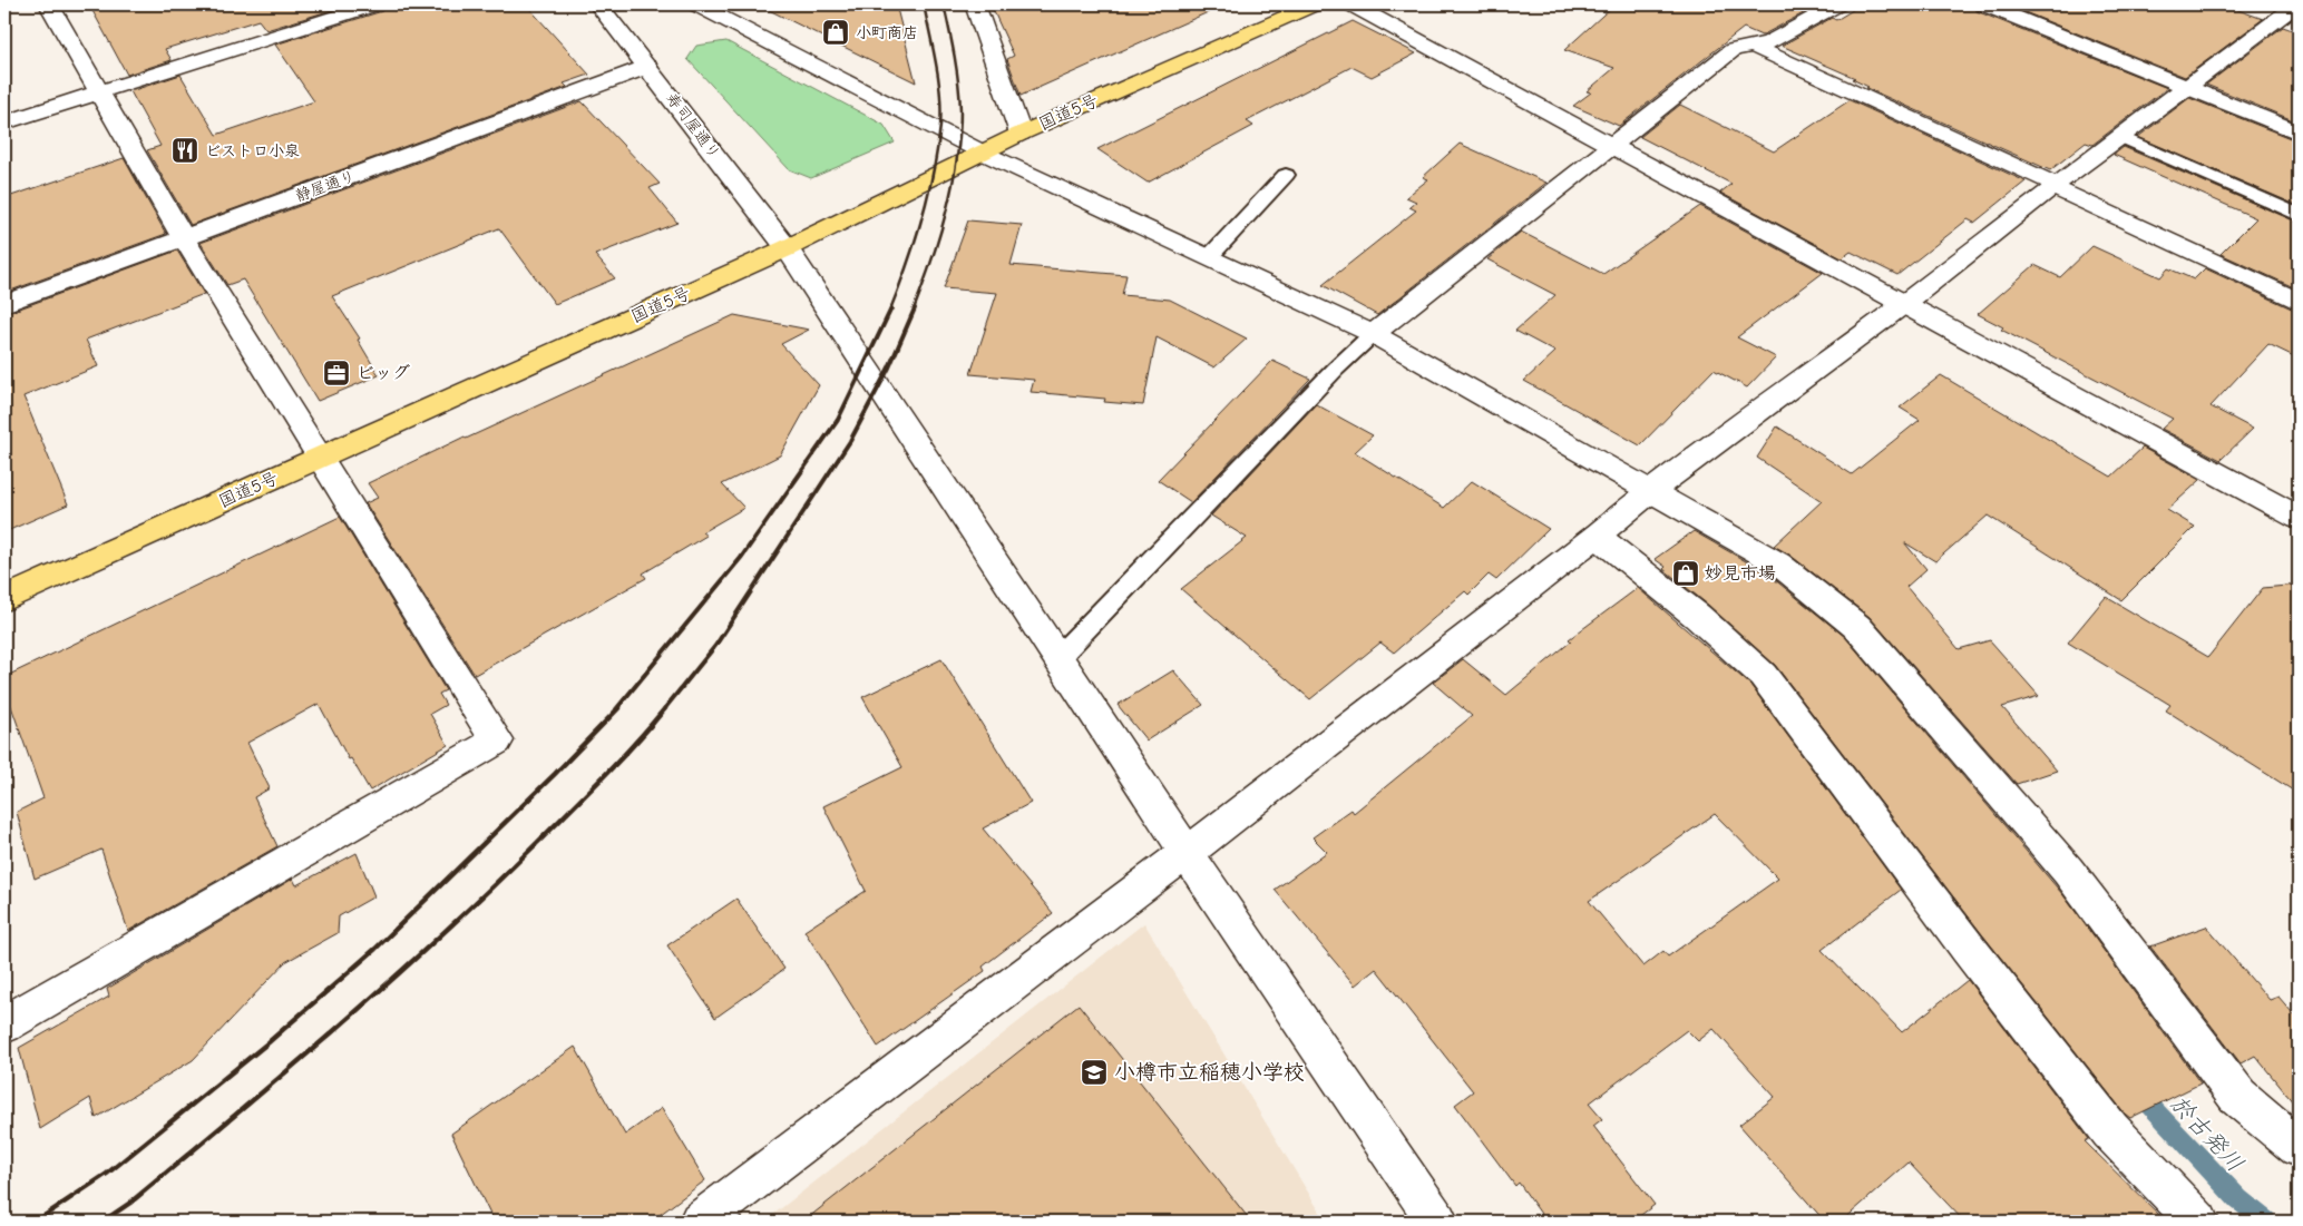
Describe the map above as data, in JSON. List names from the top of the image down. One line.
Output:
{"streets":{"highway":["国道5号"],"street":["寿司屋通り","静屋通り"]},"crossings":[["国道5号","寿司屋通り"],["寿司屋通り","静屋通り"]],"water":["於古発川"],"places":{"shop":["小町商店","妙見市場"],"restaurant":["ビストロ小泉"],"office":["ビッグ"],"school or university":["小樽市立稲穂小学校"]}}
